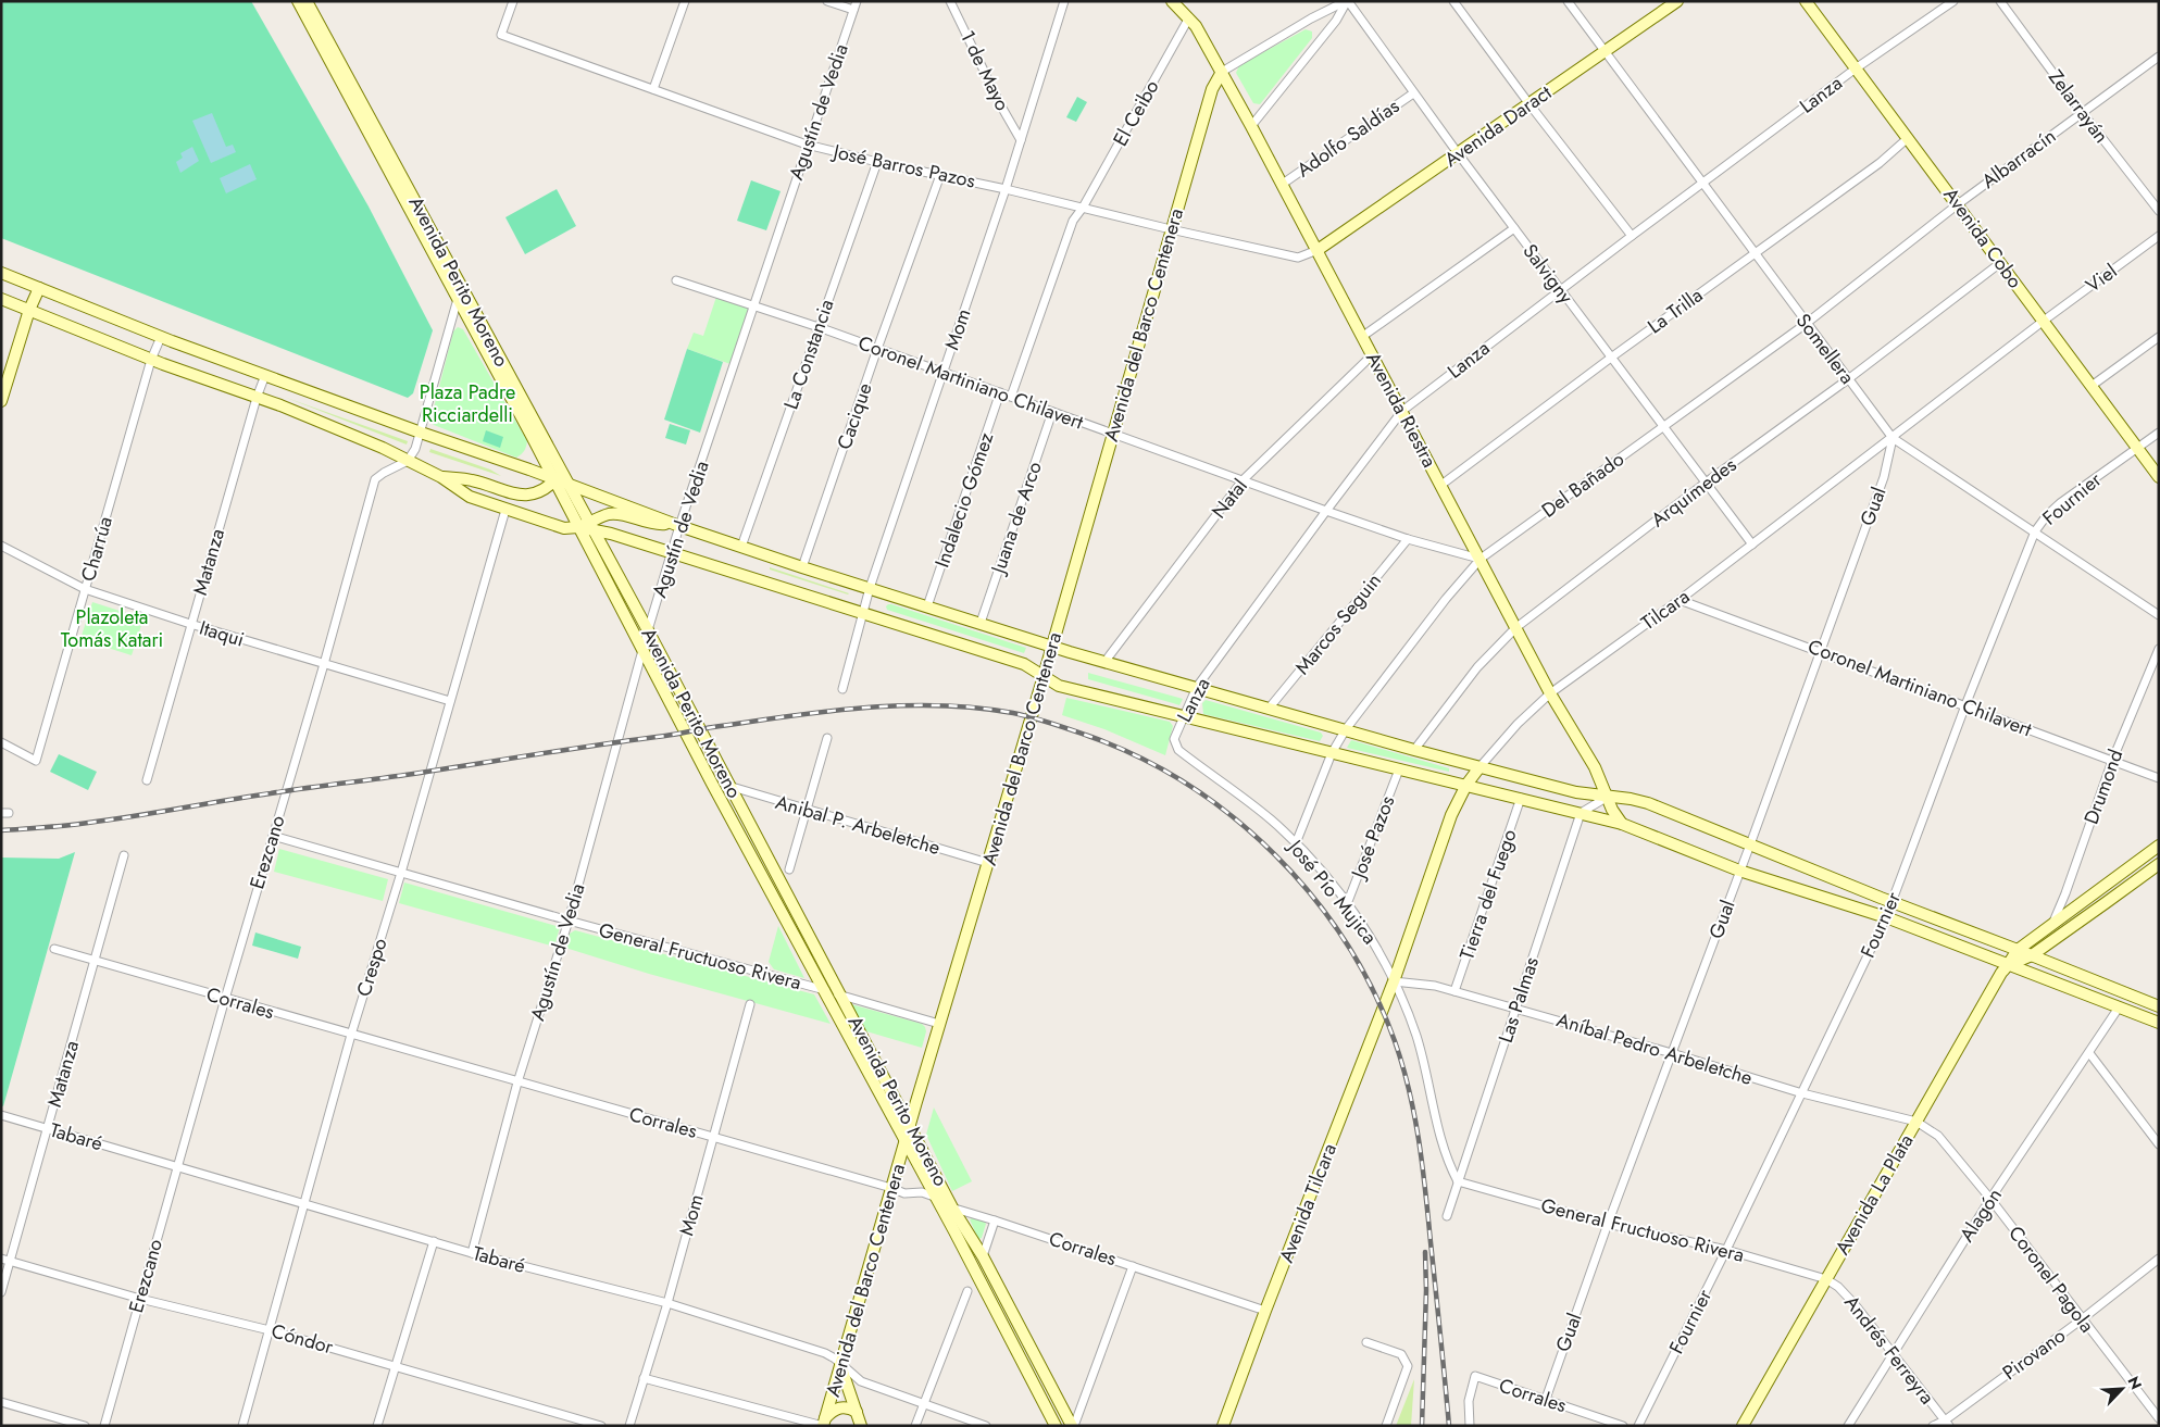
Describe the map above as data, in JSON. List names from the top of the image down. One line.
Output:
{"streets":{"main road":["Avenida Daract","Avenida Cobo","Avenida Perito Moreno","Avenida del Barco Centenera","Avenida Riestra","Tilcara","Avenida La Plata","Avenida Tilcara"],"street":["1 de Mayo","Lanza","Zelarrayán","Agustín de Vedia","El Ceibo","Adolfo Saldías","Albarracín","José Barros Pazos","Salvigny","Viel","La Trilla","Mom","Somellera","La Constancia","Coronel Martiniano Chilavert","Cacique","Del Bañado","Arquímedes","Natal","Fournier","Indalecio Gómez","Gual","Juana de Arco","Charrúa","Matanza","Marcos Seguin","Itaqui","Drumond","Anibal P. Arbeletche","José Pazos","Erezcano","José Pío Mujica","Tierra del Fuego","General Fructuoso Rivera","Crespo","Las Palmas","Corrales","Aníbal Pedro Arbeletche","Tabaré","Alagón","Coronel Pagola","Cóndor","Andrés Ferreyra","Pirovano"]},"crossings":[["1 de Mayo","Mom"],["Lanza","Avenida Cobo"],["Lanza","Salvigny"],["Lanza","Somellera"],["Lanza","Coronel Martiniano Chilavert"],["Lanza","Avenida Riestra"],["Lanza","José Pío Mujica"],["Zelarrayán","Albarracín"],["Agustín de Vedia","José Barros Pazos"],["Agustín de Vedia","Avenida Perito Moreno"],["Agustín de Vedia","Coronel Martiniano Chilavert"],["Agustín de Vedia","General Fructuoso Rivera"],["Agustín de Vedia","Corrales"],["Agustín de Vedia","Tabaré"],["El Ceibo","José Barros Pazos"],["El Ceibo","Avenida Riestra"],["Avenida Daract","José Barros Pazos"],["Avenida Daract","Salvigny"],["Avenida Daract","Somellera"],["Avenida Daract","Avenida Riestra"],["Adolfo Saldías","Salvigny"],["Adolfo Saldías","Avenida Riestra"],["Albarracín","Avenida Cobo"],["Albarracín","Del Bañado"],["José Barros Pazos","Avenida del Barco Centenera"],["José Barros Pazos","Mom"],["José Barros Pazos","La Constancia"],["José Barros Pazos","Avenida Riestra"],["José Barros Pazos","Cacique"],["Avenida Cobo","Viel"],["Avenida Cobo","La Trilla"],["Avenida Cobo","Del Bañado"],["Avenida Cobo","Arquímedes"],["Avenida Cobo","Fournier"],["Avenida Cobo","Tilcara"],["Salvigny","La Trilla"],["Salvigny","Del Bañado"],["Salvigny","Arquímedes"],["Salvigny","Tilcara"],["Viel","Tilcara"],["Avenida Perito Moreno","Avenida del Barco Centenera"],["Avenida Perito Moreno","Anibal P. Arbeletche"],["Avenida Perito Moreno","General Fructuoso Rivera"],["Avenida Perito Moreno","Corrales"],["La Trilla","Somellera"],["La Trilla","Avenida Riestra"],["Avenida del Barco Centenera","Coronel Martiniano Chilavert"],["Avenida del Barco Centenera","Avenida Riestra"],["Avenida del Barco Centenera","Anibal P. Arbeletche"],["Avenida del Barco Centenera","General Fructuoso Rivera"],["Avenida del Barco Centenera","Corrales"],["Avenida del Barco Centenera","Tabaré"],["Mom","Coronel Martiniano Chilavert"],["Mom","Corrales"],["Mom","Tabaré"],["Somellera","Del Bañado"],["Somellera","Arquímedes"],["Somellera","Fournier"],["Somellera","Gual"],["Somellera","Tilcara"],["La Constancia","Coronel Martiniano Chilavert"],["Coronel Martiniano Chilavert","Avenida Riestra"],["Coronel Martiniano Chilavert","Cacique"],["Coronel Martiniano Chilavert","Del Bañado"],["Coronel Martiniano Chilavert","Natal"],["Coronel Martiniano Chilavert","Fournier"],["Coronel Martiniano Chilavert","Indalecio Gómez"],["Coronel Martiniano Chilavert","Gual"],["Coronel Martiniano Chilavert","Juana de Arco"],["Coronel Martiniano Chilavert","Tilcara"],["Coronel Martiniano Chilavert","Marcos Seguin"],["Coronel Martiniano Chilavert","Drumond"],["Avenida Riestra","Del Bañado"],["Avenida Riestra","Arquímedes"],["Avenida Riestra","Natal"],["Avenida Riestra","Tilcara"],["Del Bañado","José Pío Mujica"],["Fournier","General Fructuoso Rivera"],["Fournier","Aníbal Pedro Arbeletche"],["Gual","Tilcara"],["Gual","General Fructuoso Rivera"],["Gual","Corrales"],["Gual","Aníbal Pedro Arbeletche"],["Charrúa","Itaqui"],["Matanza","Itaqui"],["Matanza","Corrales"],["Matanza","Tabaré"],["Matanza","Cóndor"],["Tilcara","José Pío Mujica"],["Tilcara","Aníbal Pedro Arbeletche"],["Tilcara","Avenida Tilcara"],["Itaqui","Erezcano"],["Itaqui","Crespo"],["Drumond","Avenida La Plata"],["José Pazos","José Pío Mujica"],["Erezcano","General Fructuoso Rivera"],["Erezcano","Corrales"],["Erezcano","Tabaré"],["Erezcano","Cóndor"],["José Pío Mujica","General Fructuoso Rivera"],["José Pío Mujica","Las Palmas"],["José Pío Mujica","Aníbal Pedro Arbeletche"],["José Pío Mujica","Avenida Tilcara"],["Tierra del Fuego","Aníbal Pedro Arbeletche"],["General Fructuoso Rivera","Crespo"],["General Fructuoso Rivera","Las Palmas"],["General Fructuoso Rivera","Avenida La Plata"],["General Fructuoso Rivera","Andrés Ferreyra"],["Crespo","Corrales"],["Crespo","Tabaré"],["Crespo","Cóndor"],["Las Palmas","Aníbal Pedro Arbeletche"],["Corrales","Avenida Tilcara"],["Aníbal Pedro Arbeletche","Avenida La Plata"],["Aníbal Pedro Arbeletche","Avenida Tilcara"],["Aníbal Pedro Arbeletche","Coronel Pagola"],["Avenida La Plata","Coronel Pagola"],["Avenida La Plata","Andrés Ferreyra"],["Alagón","Coronel Pagola"],["Alagón","Andrés Ferreyra"],["Coronel Pagola","Pirovano"],["Andrés Ferreyra","Pirovano"]],"parks":["Plaza Padre Ricciardelli","Plazoleta Tomás Katari"],"north":"top right"}
